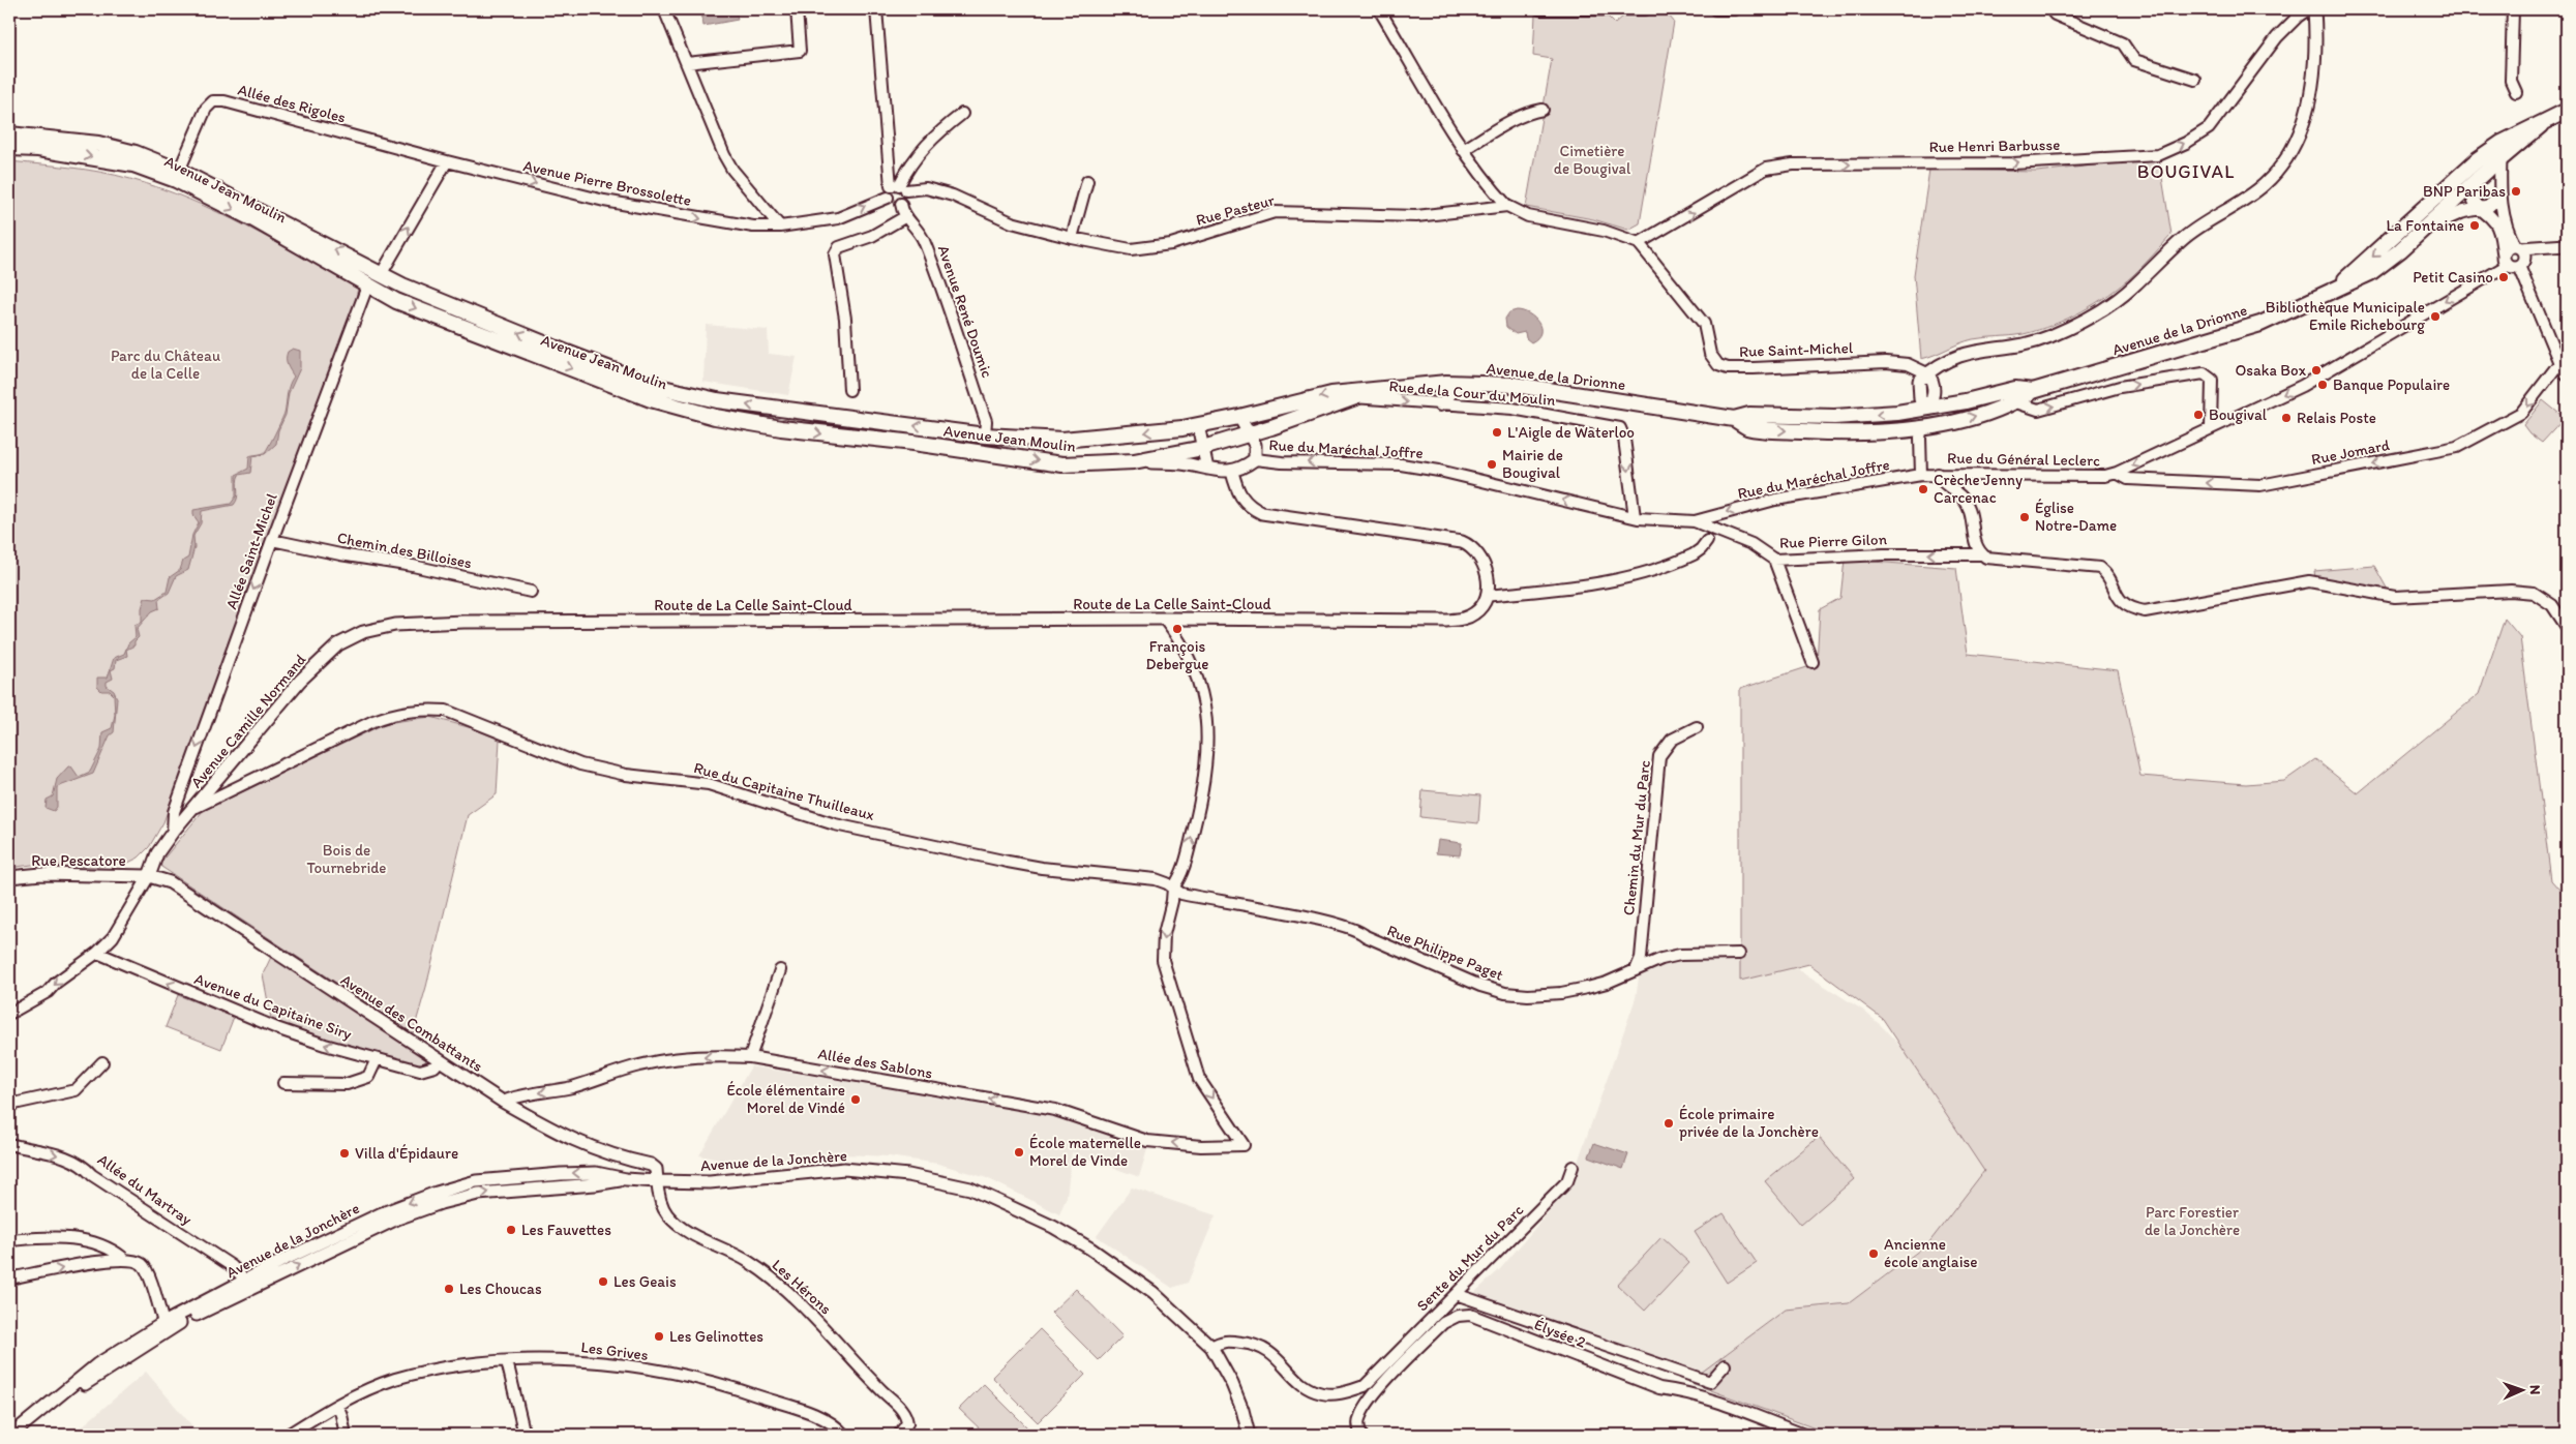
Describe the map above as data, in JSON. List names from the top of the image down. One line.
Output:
{"streets":{"main road":["Avenue Jean Moulin","Avenue de la Drionne"],"street":["Allée des Rigoles","Rue Henri Barbusse","Avenue Pierre Brossolette","Rue Pasteur","Avenue René Doumic","Rue Saint-Michel","Rue de la Cour du Moulin","Rue du Maréchal Joffre","Rue Jomard","Rue du Général Leclerc","Rue Pierre Gilon","Chemin des Billoises","Allée Saint-Michel","Route de La Celle Saint-Cloud","Avenue Camille Normand","Rue du Capitaine Thuilleaux","Chemin du Mur du Parc","Rue Pescatore","Rue Philippe Paget","Avenue du Capitaine Siry","Avenue des Combattants","Allée des Sablons","Avenue de la Jonchère","Allée du Martray","Sente du Mur du Parc","Les Hérons","Élysée 2","Les Grives"]},"crossings":[["Allée des Rigoles","Avenue Pierre Brossolette"],["Allée des Rigoles","Avenue Jean Moulin"],["Rue Henri Barbusse","Rue Saint-Michel"],["Avenue Jean Moulin","Avenue René Doumic"],["Avenue Jean Moulin","Avenue de la Drionne"],["Avenue Jean Moulin","Allée Saint-Michel"],["Avenue de la Drionne","Rue de la Cour du Moulin"],["Rue de la Cour du Moulin","Rue du Maréchal Joffre"],["Rue du Maréchal Joffre","Rue du Général Leclerc"],["Rue du Maréchal Joffre","Rue Pierre Gilon"],["Rue Jomard","Rue du Général Leclerc"],["Chemin des Billoises","Allée Saint-Michel"],["Allée Saint-Michel","Avenue Camille Normand"],["Route de La Celle Saint-Cloud","Avenue Camille Normand"],["Avenue Camille Normand","Rue du Capitaine Thuilleaux"],["Avenue Camille Normand","Rue Pescatore"],["Avenue Camille Normand","Avenue des Combattants"],["Rue du Capitaine Thuilleaux","Rue Philippe Paget"],["Rue du Capitaine Thuilleaux","Allée des Sablons"],["Chemin du Mur du Parc","Rue Philippe Paget"],["Rue Pescatore","Avenue des Combattants"],["Rue Philippe Paget","Allée des Sablons"],["Avenue du Capitaine Siry","Avenue des Combattants"],["Avenue des Combattants","Allée des Sablons"],["Avenue des Combattants","Avenue de la Jonchère"],["Avenue des Combattants","Les Hérons"],["Avenue de la Jonchère","Allée du Martray"],["Avenue de la Jonchère","Sente du Mur du Parc"],["Avenue de la Jonchère","Les Hérons"]],"one_way":["Rue Henri Barbusse","Avenue Pierre Brossolette","Rue de la Cour du Moulin","Rue du Maréchal Joffre","Rue Jomard","Rue du Général Leclerc","Allée Saint-Michel","Avenue du Capitaine Siry","Allée du Martray"],"districts":["BOUGIVAL"],"parks":["Cimetière de Bougival","Parc du Château de la Celle","Bois de Tournebride","Parc Forestier de la Jonchère"],"places":["BNP Paribas","La Fontaine","Petit Casino","Bibliothèque Municipale Emile Richebourg","Osaka Box","Banque Populaire","Bougival","Relais Poste","L'Aigle de Waterloo","Mairie de Bougival","Crèche Jenny Carcenac","Église Notre-Dame","François Debergue","École élémentaire Morel de Vindé","École primaire privée de la Jonchère","École maternelle Morel de Vinde","Villa d'Épidaure","Les Fauvettes","Ancienne école anglaise","Les Geais","Les Choucas","Les Gelinottes"],"north":"right"}
